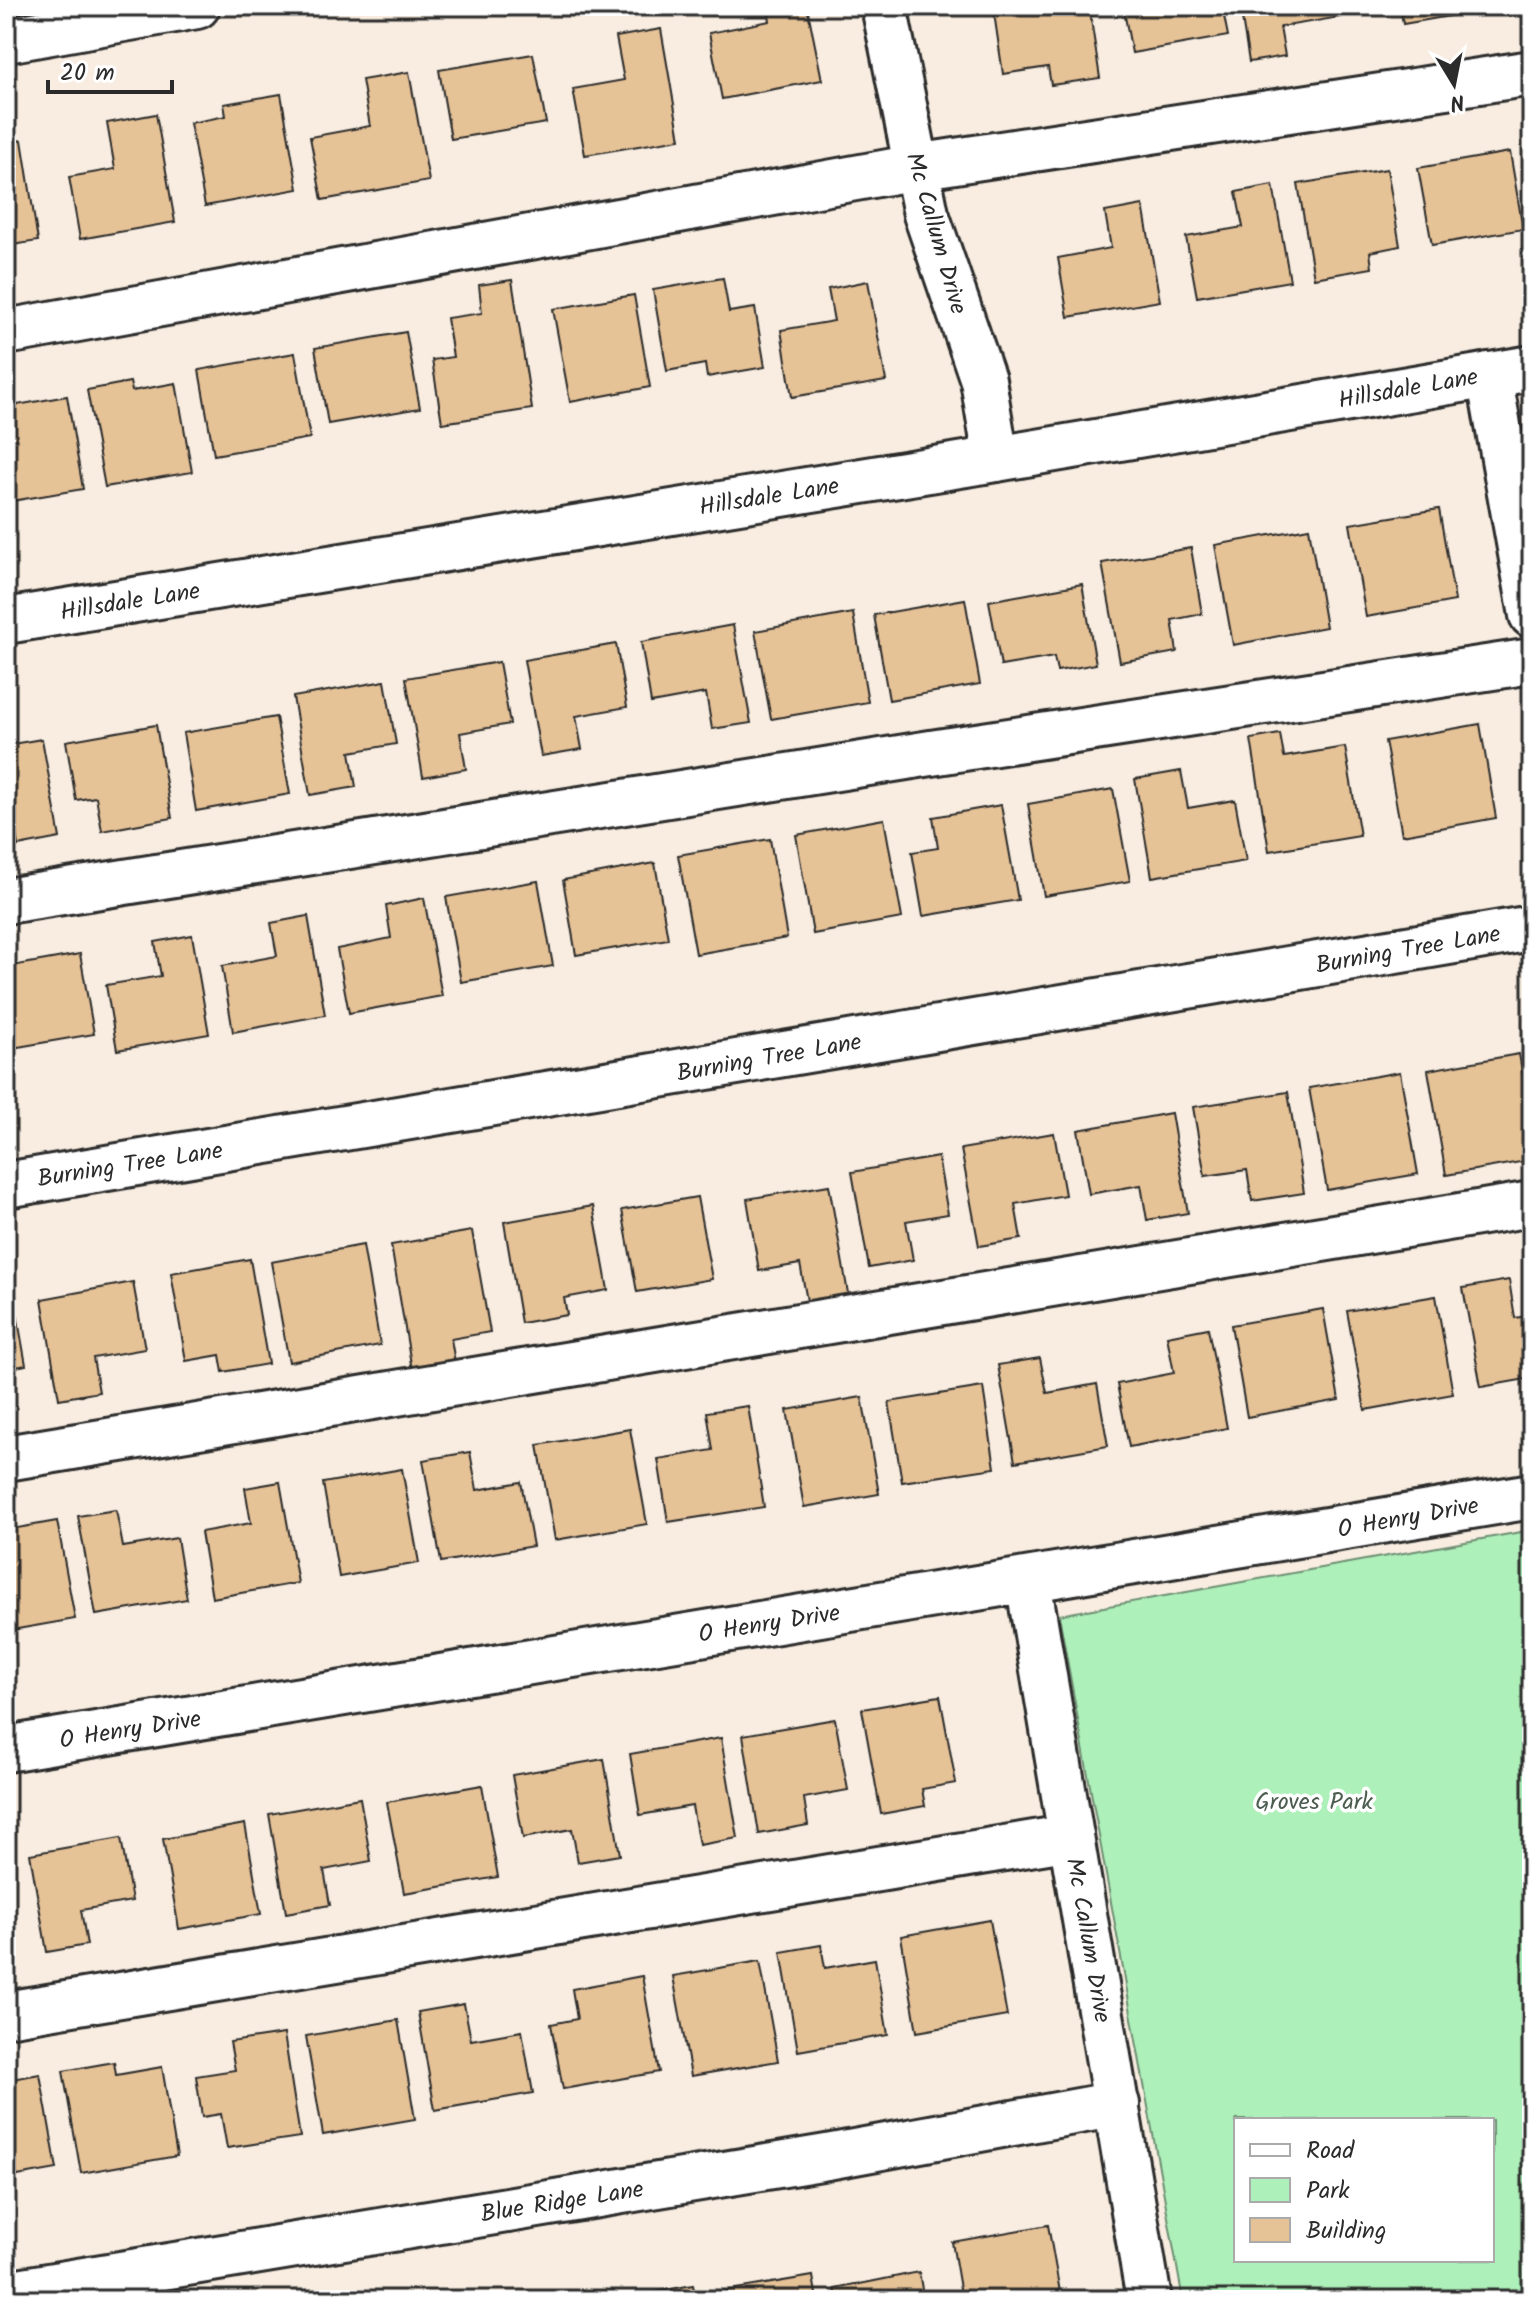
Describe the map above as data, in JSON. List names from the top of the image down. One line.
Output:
{"streets":{"street":["Mc Callum Drive","Hillsdale Lane","Burning Tree Lane","O Henry Drive","Blue Ridge Lane"]},"crossings":[["Mc Callum Drive","Hillsdale Lane"],["Mc Callum Drive","O Henry Drive"],["Mc Callum Drive","Blue Ridge Lane"]],"parks":["Groves Park"],"legend":["Road","Park","Building"],"scale_bar":"20 m","north":"bottom"}
